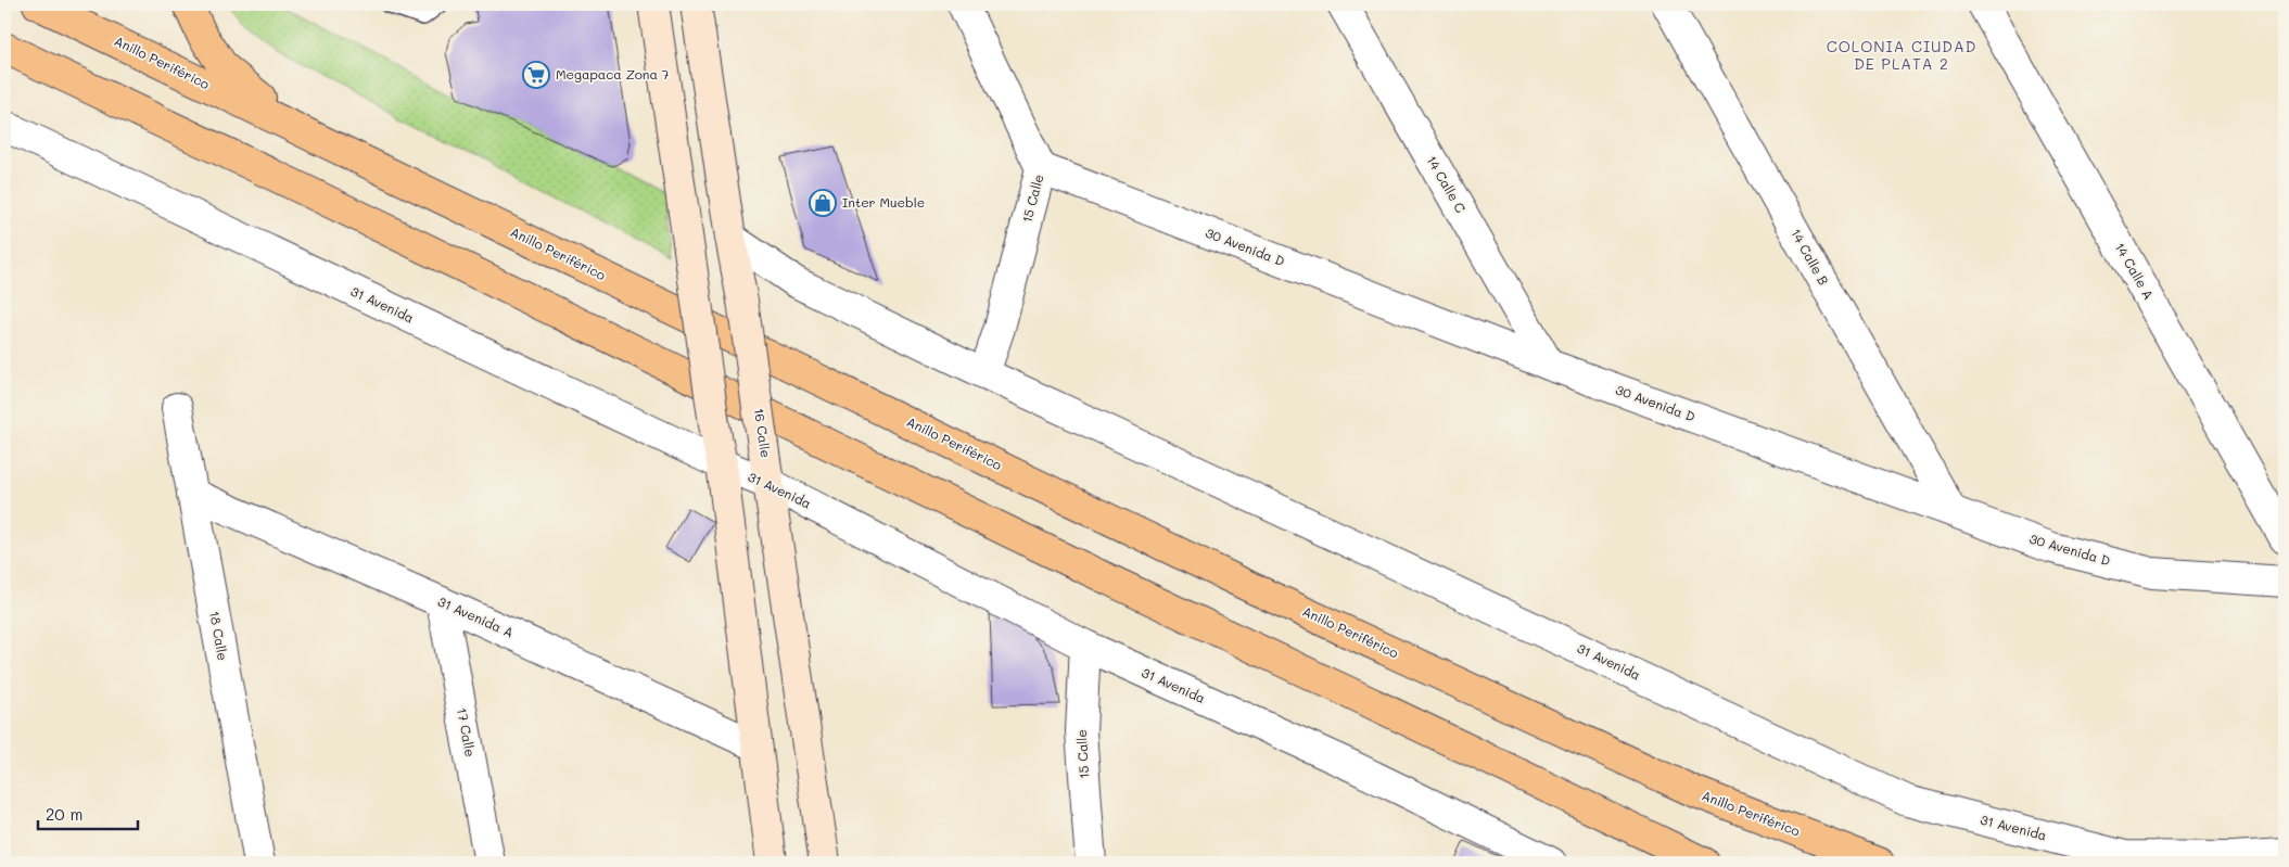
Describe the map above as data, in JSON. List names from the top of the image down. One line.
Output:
{"streets":{"highway":["Anillo Periférico"],"main road":["16 Calle"],"street":["14 Calle C","15 Calle","30 Avenida D","14 Calle B","14 Calle A","31 Avenida","31 Avenida A","18 Calle","17 Calle"]},"crossings":[["14 Calle C","30 Avenida D"],["15 Calle","30 Avenida D"],["15 Calle","31 Avenida"],["30 Avenida D","14 Calle B"],["31 Avenida","16 Calle"],["31 Avenida A","18 Calle"],["31 Avenida A","17 Calle"]],"districts":["COLONIA CIUDAD DE PLATA 2"],"places":{"supermarket":["Megapaca Zona 7"],"shop":["Inter Mueble"]},"scale_bar":"20 m"}
